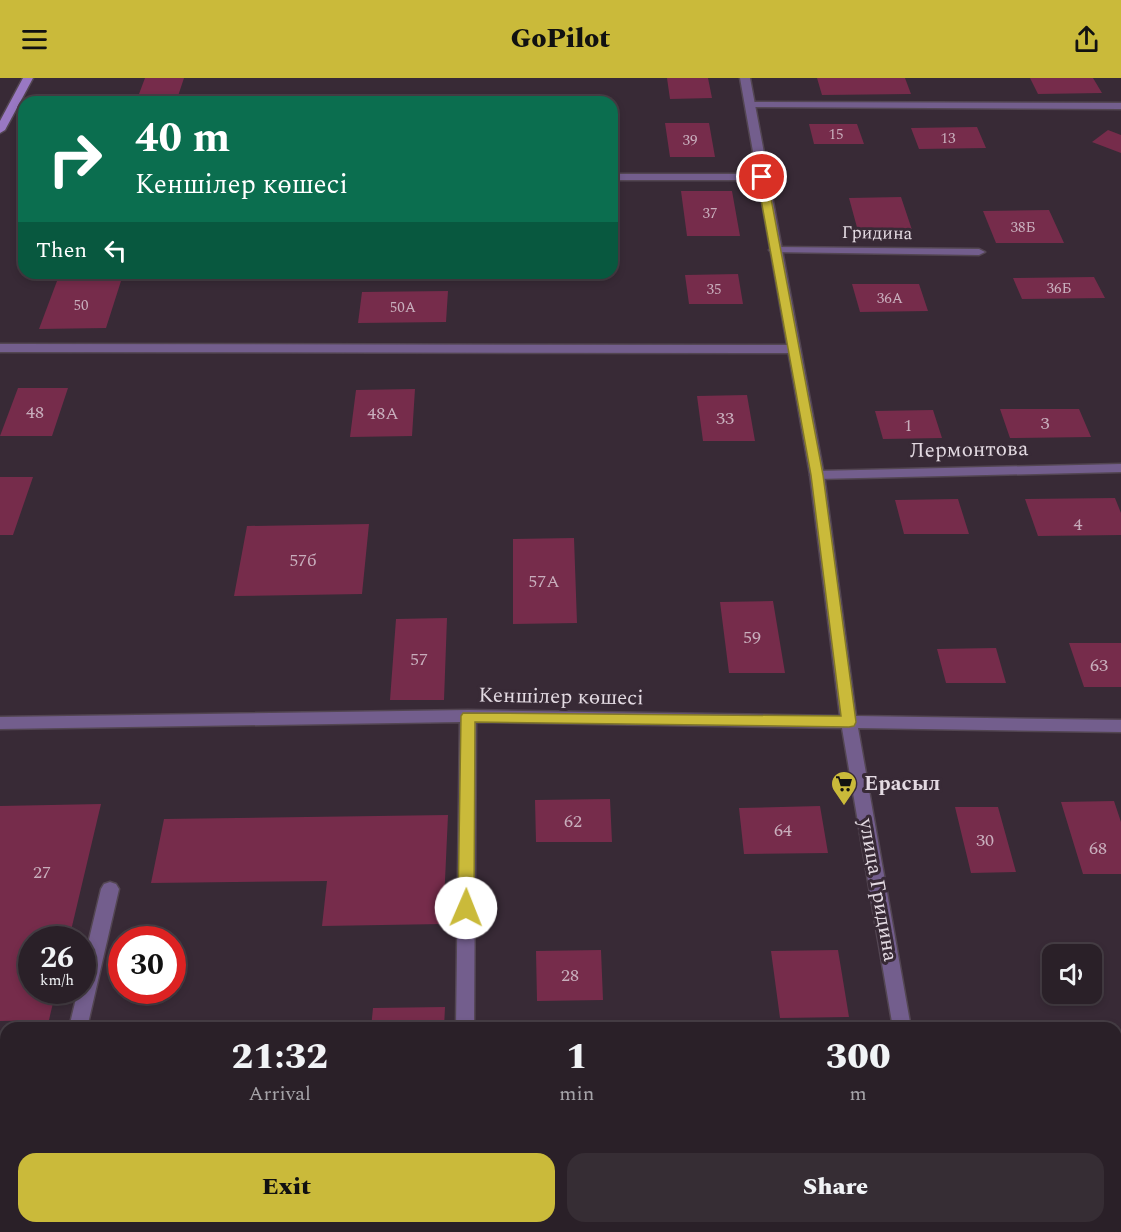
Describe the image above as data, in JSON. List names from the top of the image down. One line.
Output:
{"streets":{"street":["Гридина","Лермонтова","Кеншілер көшесі","улица Гридина"]},"crossings":[["Гридина","улица Гридина"],["Лермонтова","улица Гридина"],["Кеншілер көшесі","улица Гридина"]],"places":{"supermarket":["Ерасыл"]},"house_numbers":["15","13","39","37","38Б","36Б","35","36А","50","50А","48","48А","33","3","1","4","57б","57А","59","57","63","62","64","30","68","27","28"],"page":{"header":"GoPilot","turn":["40 m","Кеншілер көшесі"],"then":"Then","speed":"26 km/h","limit":"30","eta":["21:32","Arrival","1","min","300","m"],"buttons":["Exit","Share"]}}
